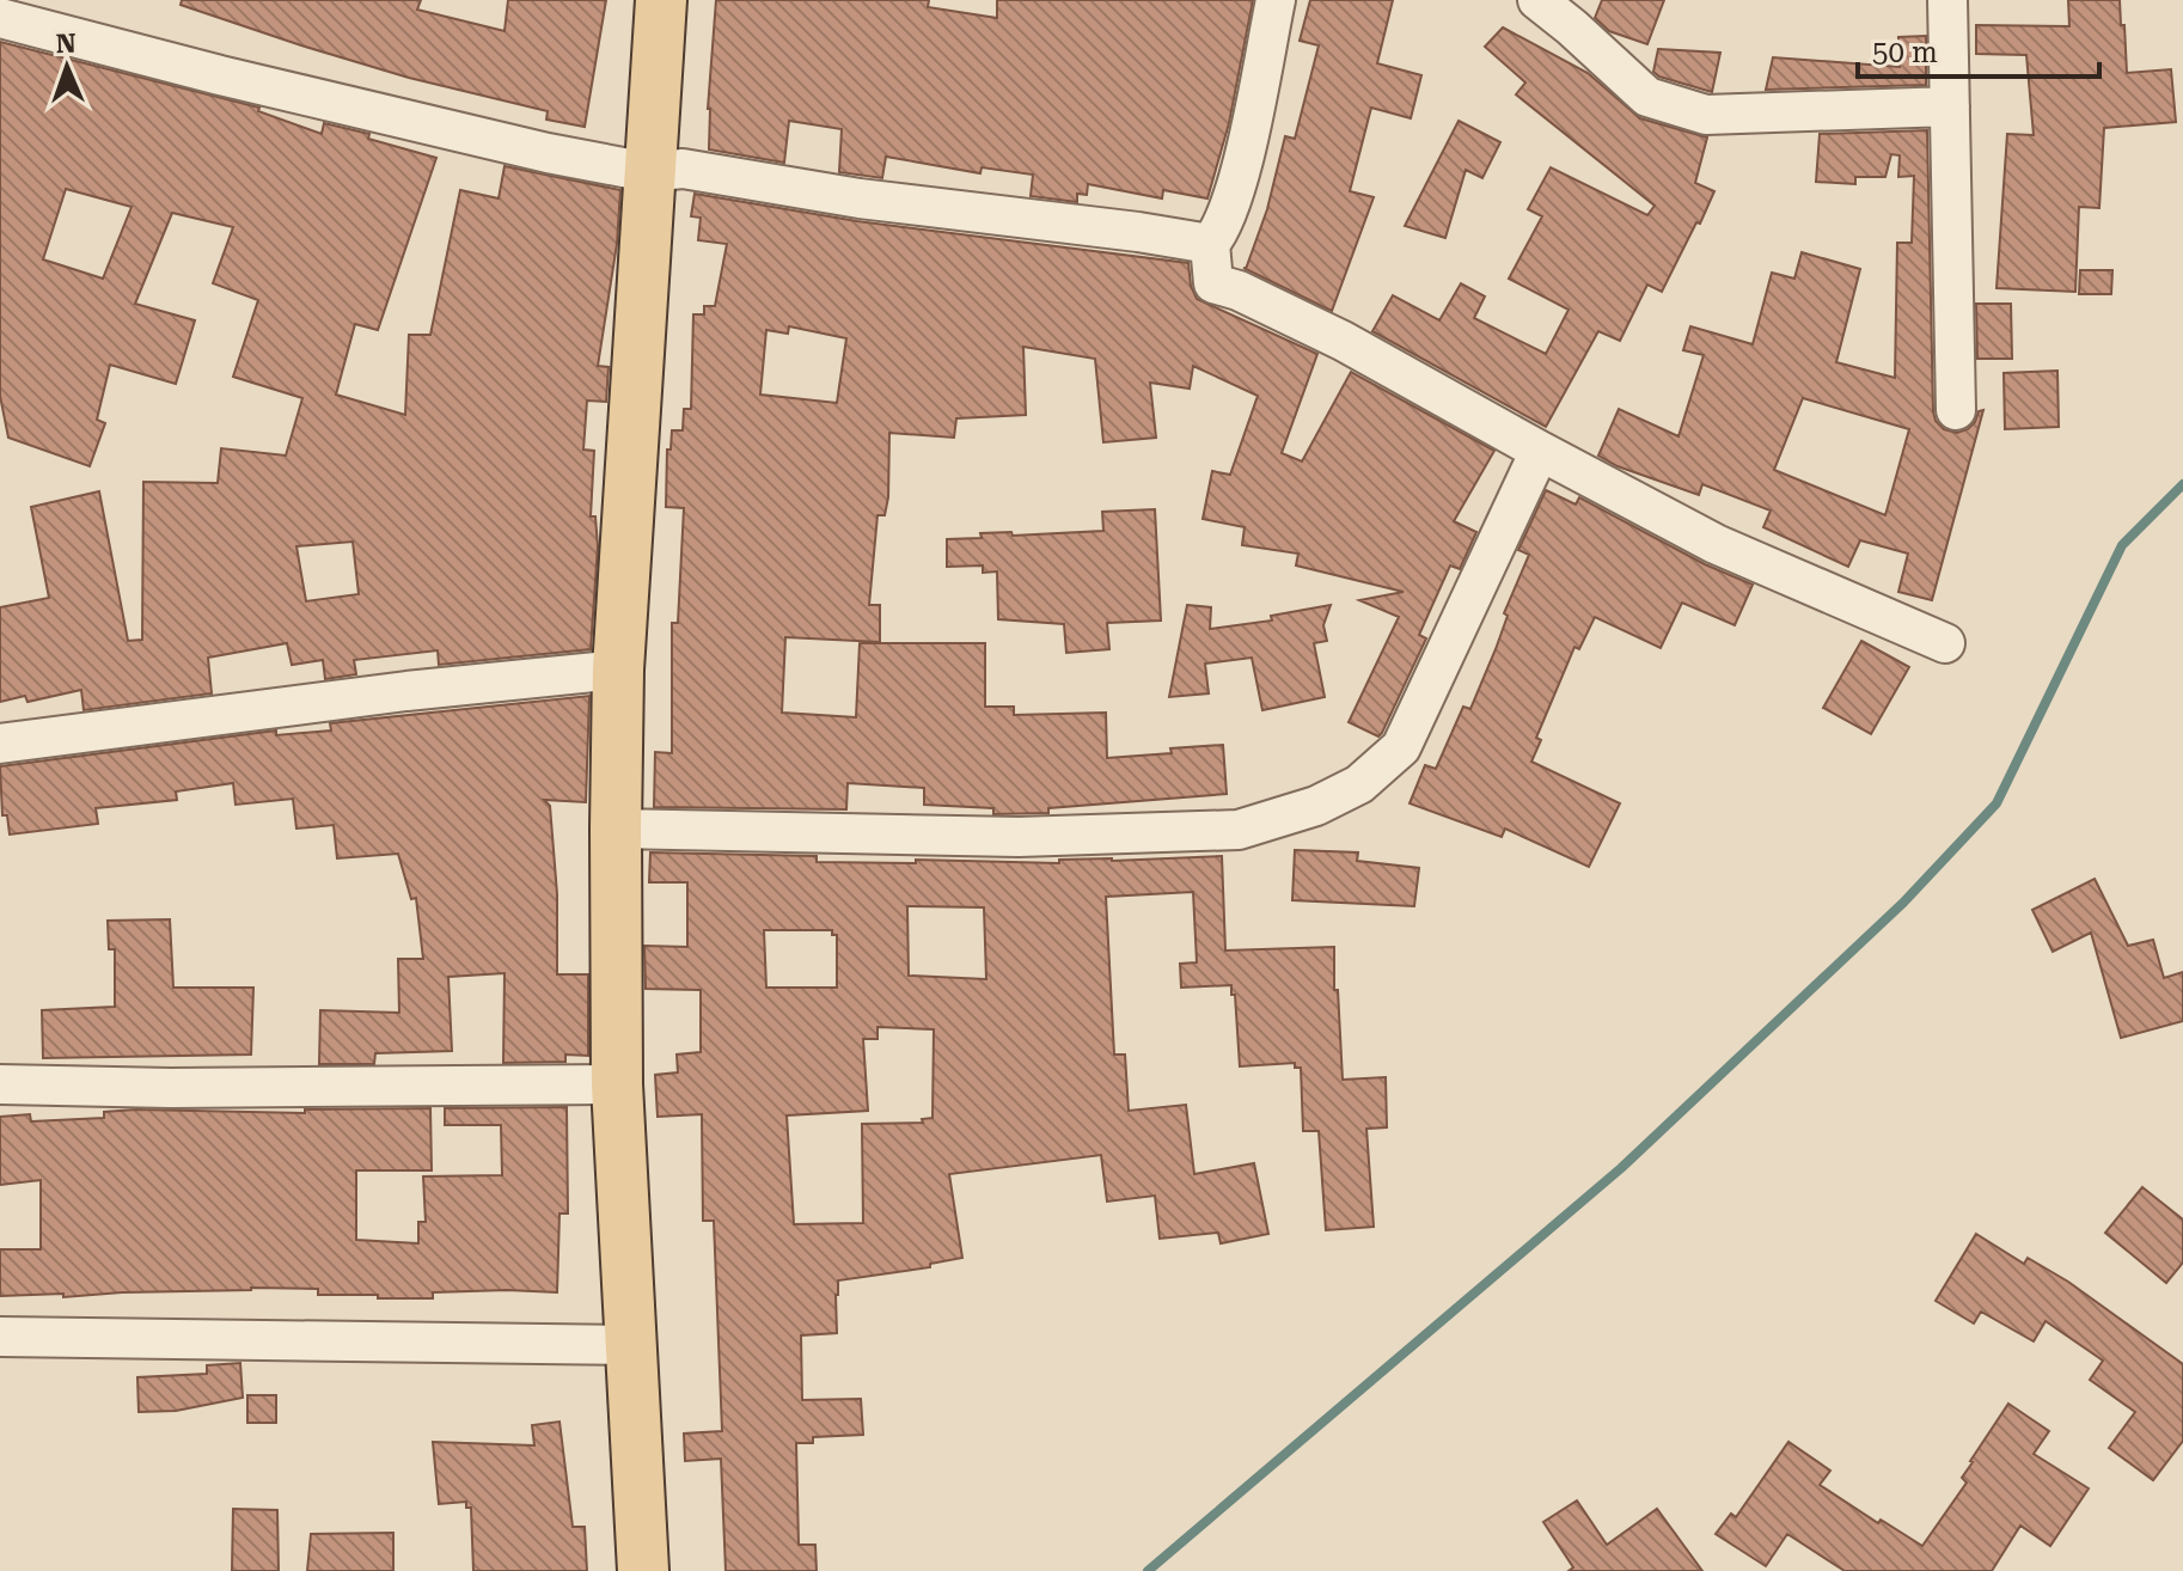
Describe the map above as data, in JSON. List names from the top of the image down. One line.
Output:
{"scale_bar":"50 m","north":"top"}
